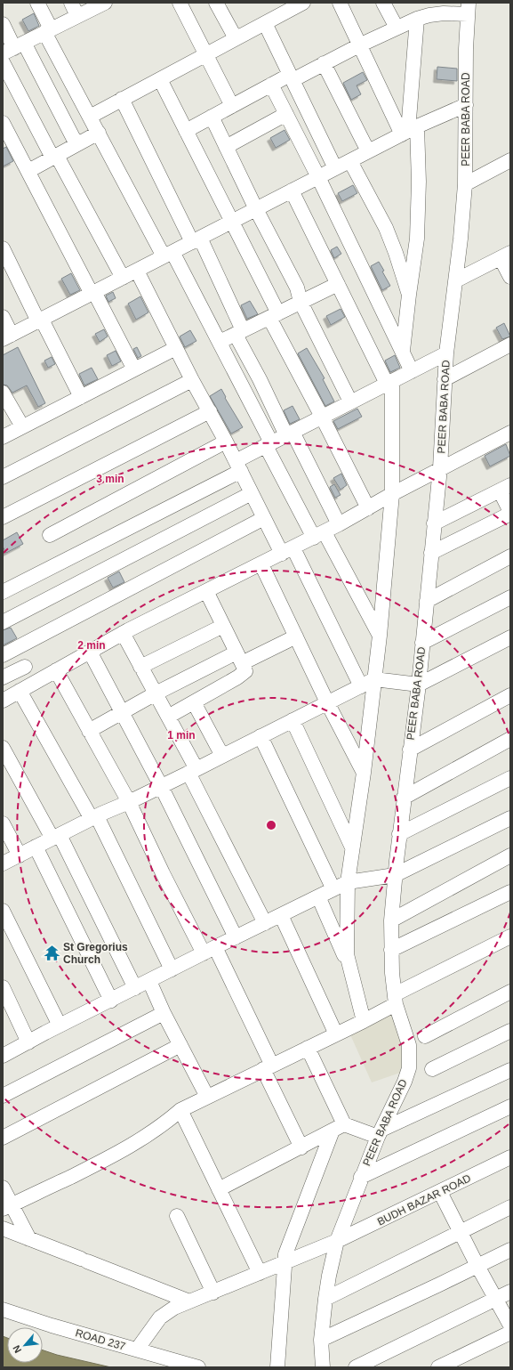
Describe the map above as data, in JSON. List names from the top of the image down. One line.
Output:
{"streets":{"street":["PEER BABA ROAD","BUDH BAZAR ROAD","ROAD 237"]},"crossings":[["PEER BABA ROAD","BUDH BAZAR ROAD"],["BUDH BAZAR ROAD","ROAD 237"]],"places":{"temple":["St Gregorius Church"]},"north":"bottom left","rings":["3 min","2 min","1 min"]}
